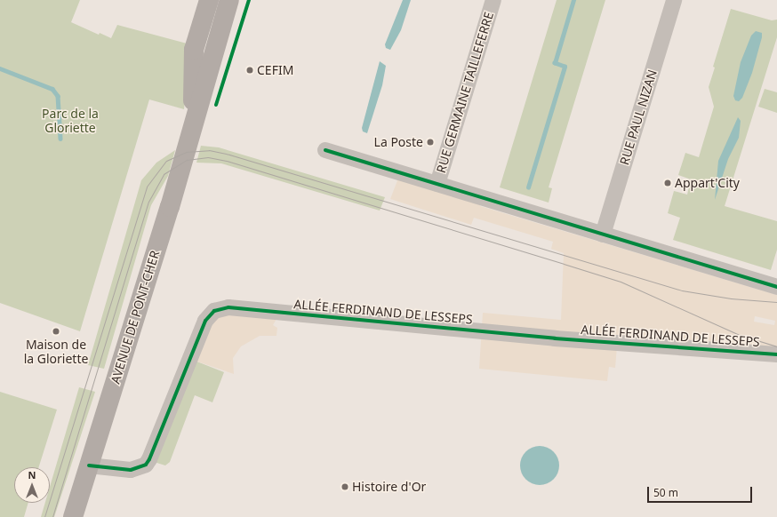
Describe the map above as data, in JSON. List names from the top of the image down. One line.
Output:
{"streets":{"main road":["AVENUE DE PONT-CHER"],"street":["RUE GERMAINE TAILLEFERRE","RUE PAUL NIZAN","ALLÉE FERDINAND DE LESSEPS"]},"crossings":[["ALLÉE FERDINAND DE LESSEPS","AVENUE DE PONT-CHER"]],"parks":["Parc de la Gloriette"],"places":["CEFIM","La Poste","Appart'City","Maison de la Gloriette","Histoire d'Or"],"scale_bar":"50 m","north":"top"}
